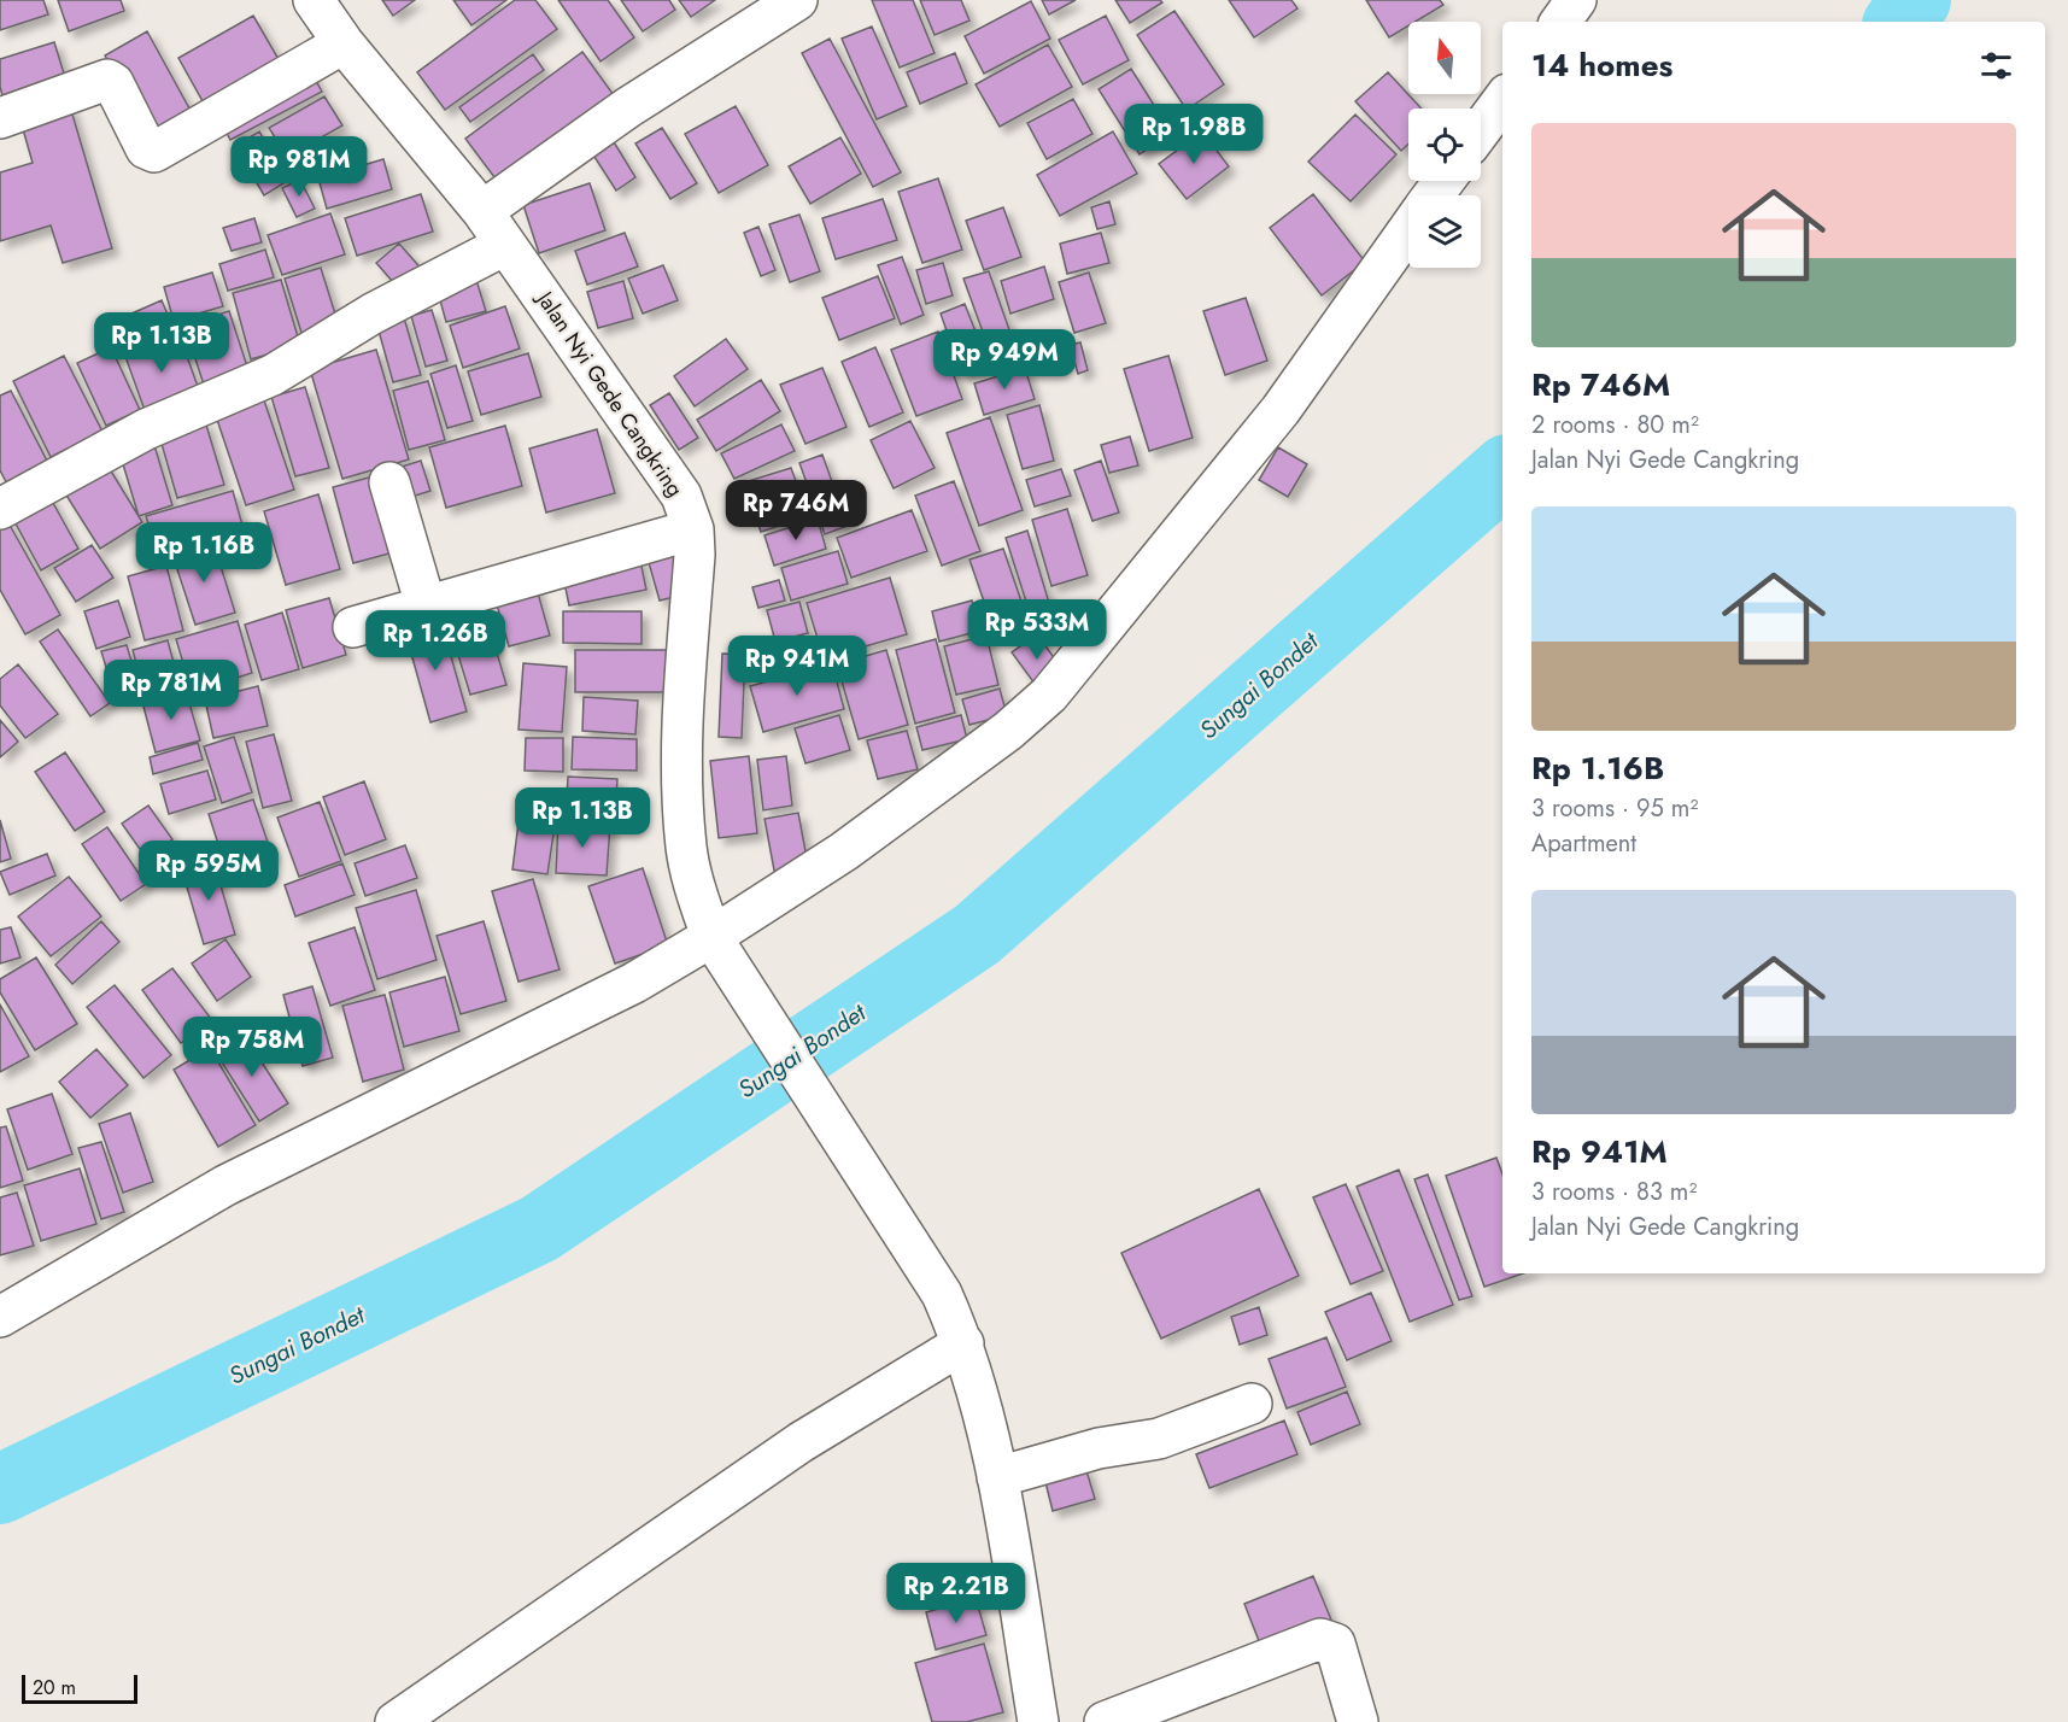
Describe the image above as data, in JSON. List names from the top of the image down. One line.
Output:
{"streets":{"street":["Jalan Nyi Gede Cangkring"]},"water":["Sungai Bondet"],"scale_bar":"20 m","north":"top","page":{"heading":"14 homes","price":["Rp 1.98B","Rp 981M","Rp 1.13B","Rp 949M","Rp 746M","Rp 1.16B","Rp 533M","Rp 1.26B","Rp 941M","Rp 781M","Rp 1.13B","Rp 595M","Rp 758M","Rp 2.21B"],"list":[{"name":"Rp 746M","note":"2 rooms · 80 m² · Jalan Nyi Gede Cangkring"},{"name":"Rp 1.16B","note":"3 rooms · 95 m² · Apartment"},{"name":"Rp 941M","note":"3 rooms · 83 m² · Jalan Nyi Gede Cangkring"}],"scale":"20 m"}}
